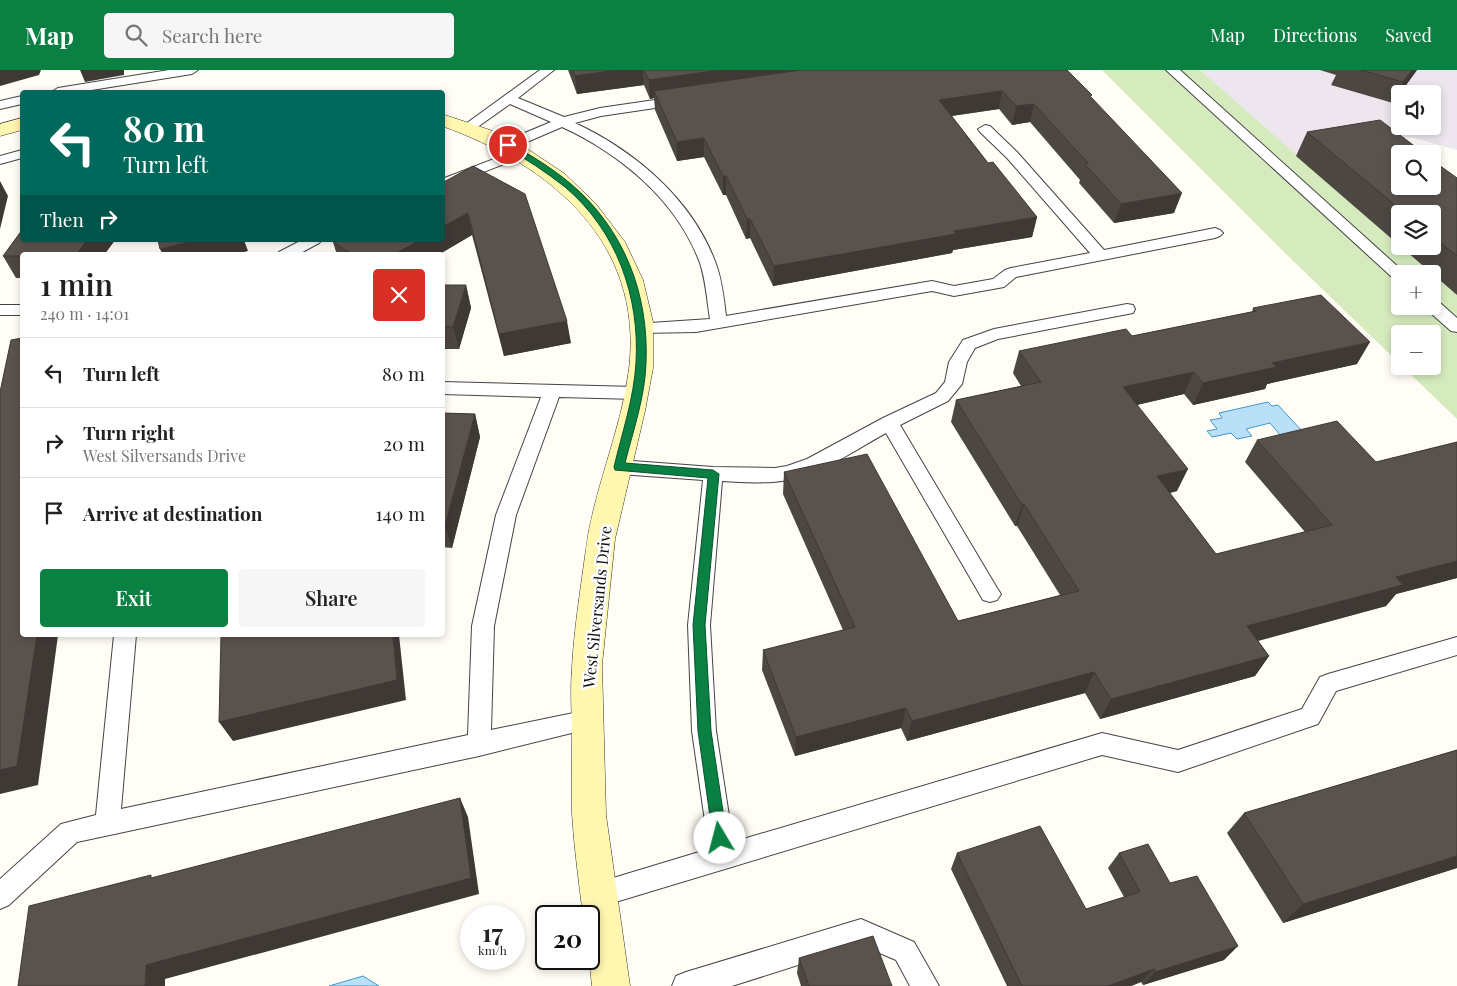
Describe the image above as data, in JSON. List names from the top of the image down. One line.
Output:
{"streets":{"street":["West Silversands Drive"]},"page":{"header":"Map","search":"Search here","nav":["Map","Directions","Saved"],"map_buttons":["+","−"],"turn":["80 m","Turn left"],"then":"Then","heading":["1 min","240 m · 14:01"],"list":[{"name":"Turn left","value":"80 m"},{"name":"Turn right","note":"West Silversands Drive","value":"20 m"},{"name":"Arrive at destination","value":"140 m"}],"buttons":["Exit","Share"],"speed":"17 km/h","limit":"20"}}
